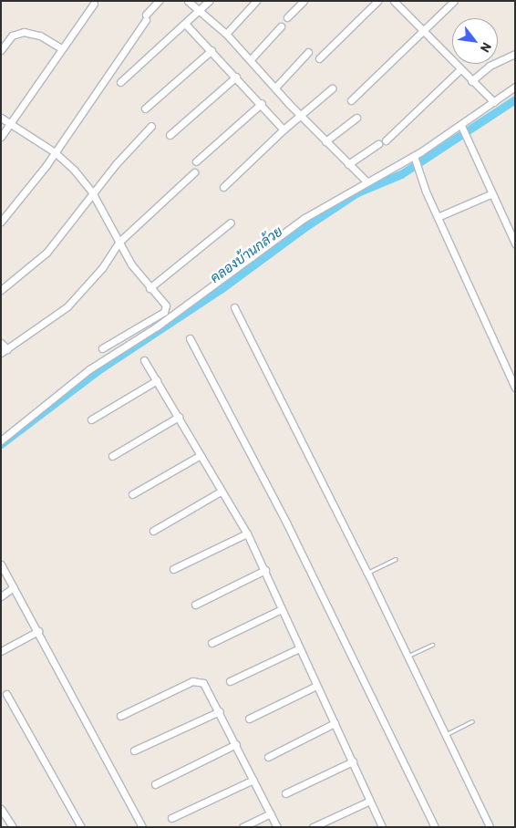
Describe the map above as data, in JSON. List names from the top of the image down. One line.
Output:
{"water":["คลองบ้านกล้วย"],"north":"bottom right"}
